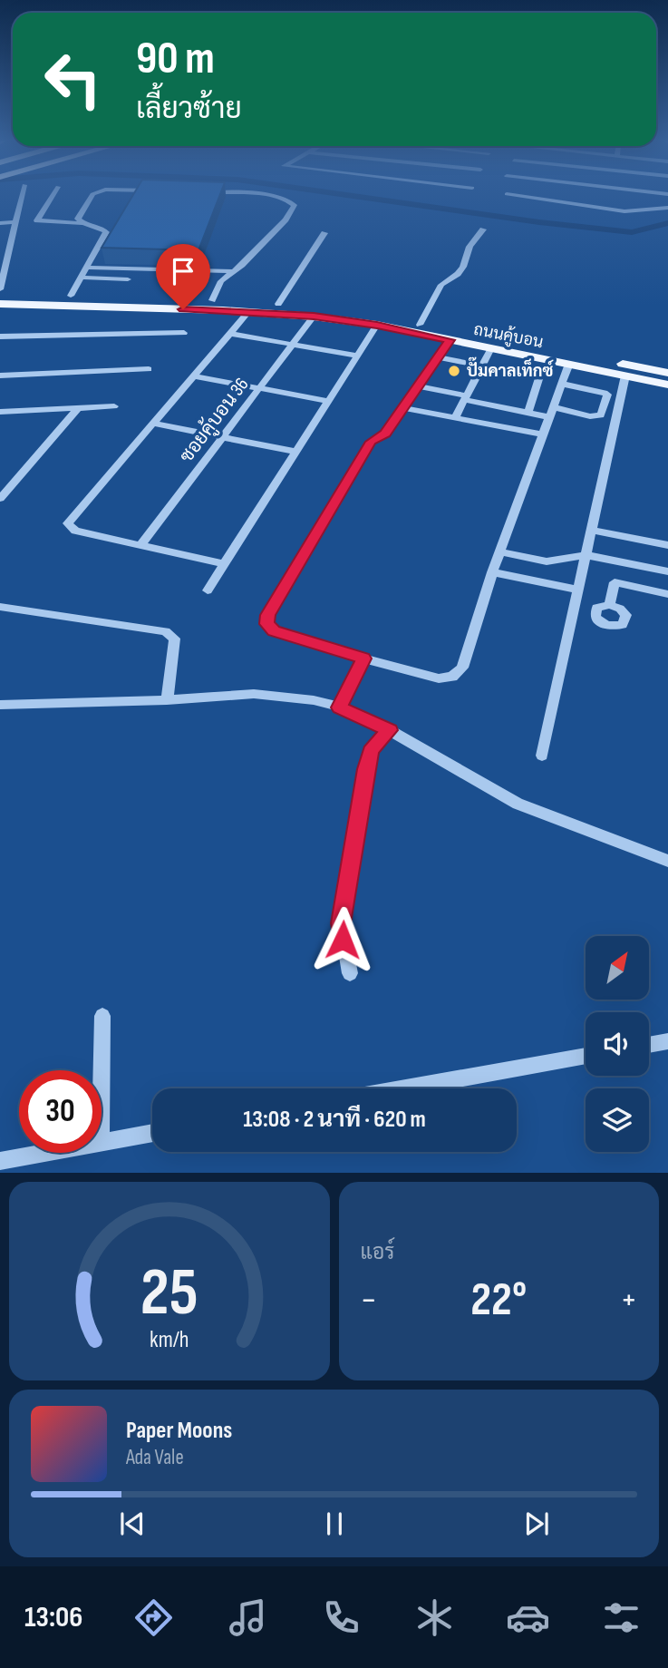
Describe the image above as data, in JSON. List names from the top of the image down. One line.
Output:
{"streets":{"main road":["ถนนคู้บอน"],"street":["ซอยคู้บอน 36"]},"crossings":[["ถนนคู้บอน","ซอยคู้บอน 36"]],"places":["ปั๊มคาลเท็กซ์"],"north":"top right","page":{"turn":["90 m","เลี้ยวซ้าย"],"limit":"30","trip":"13:08 · 2 นาที · 620 m","tile":"แอร์","heat":["−","22°","+"],"song":["Paper Moons","Ada Vale"],"tabs":"13:06","gauge":["25","km/h"]}}
